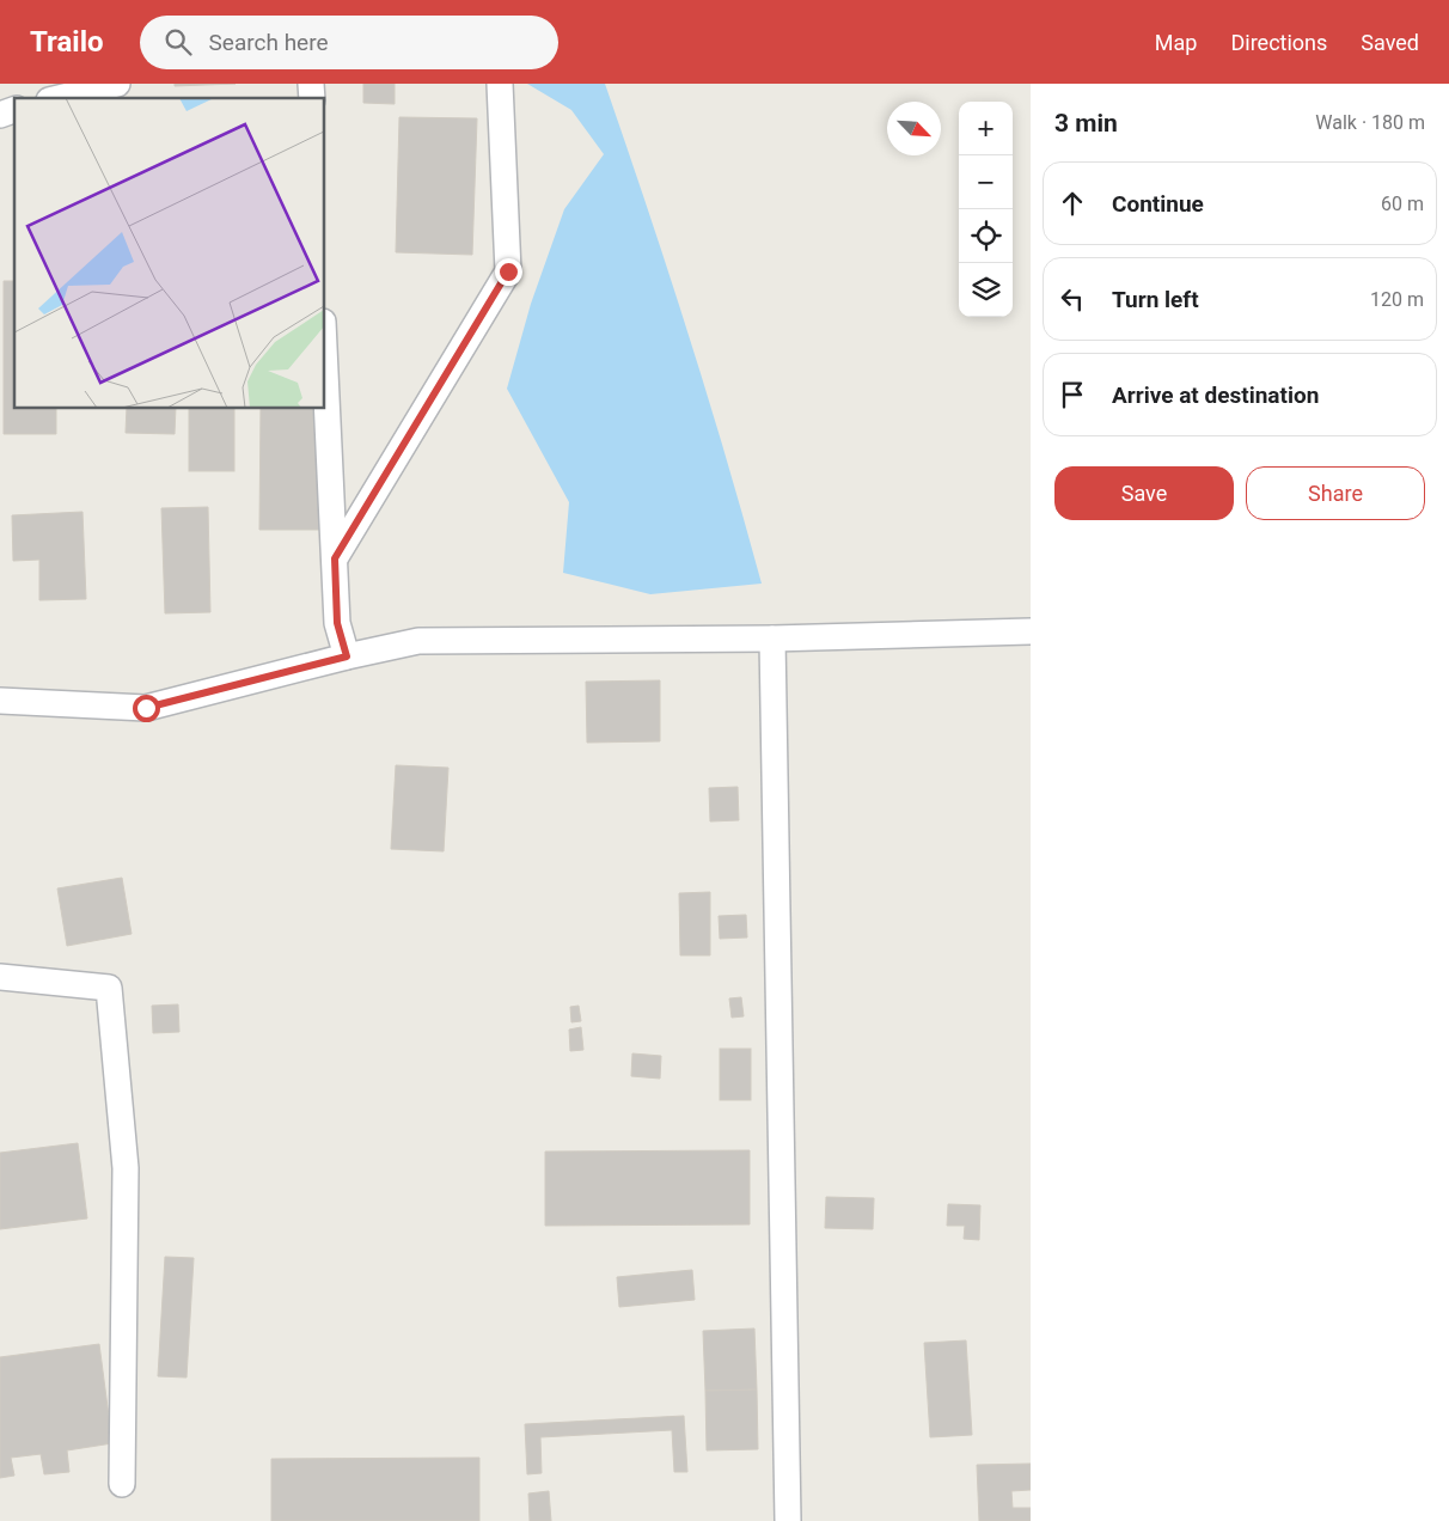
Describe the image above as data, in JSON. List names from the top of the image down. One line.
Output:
{"north":"bottom right","page":{"header":"Trailo","search":"Search here","nav":["Map","Directions","Saved"],"heading":["3 min","Walk · 180 m"],"map_buttons":["+","−"],"list":[["Continue","60 m"],["Turn left","120 m"],"Arrive at destination"],"buttons":["Save","Share"]}}
